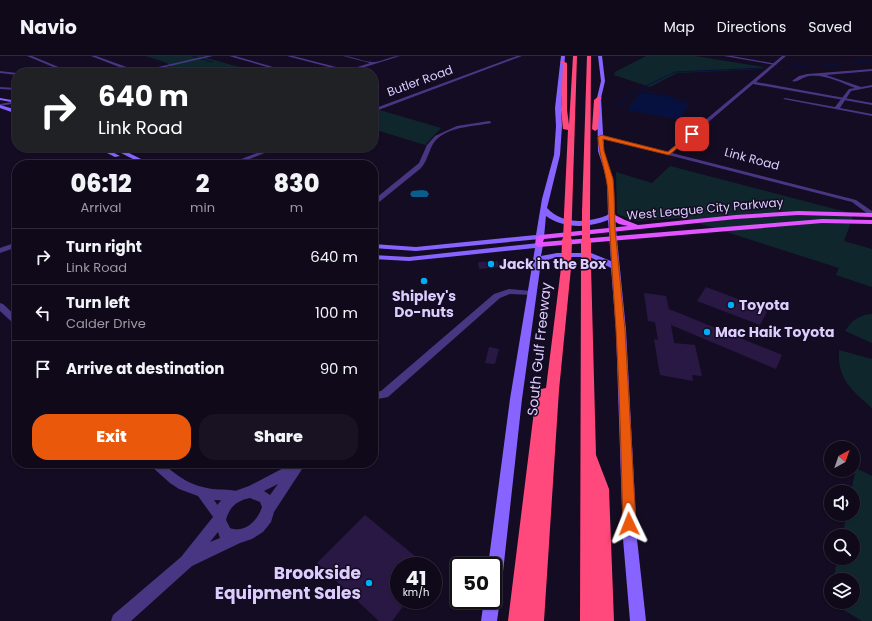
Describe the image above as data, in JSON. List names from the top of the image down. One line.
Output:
{"streets":{"highway":["South Gulf Freeway"],"main road":["West League City Parkway"],"street":["Butler Road","Link Road"]},"crossings":[["Link Road","West League City Parkway"]],"places":["Jack in the Box","Shipley's Do-nuts","Toyota","Mac Haik Toyota","Brookside Equipment Sales"],"north":"top right","page":{"header":"Navio","nav":["Map","Directions","Saved"],"turn":["640 m","Link Road"],"eta":["06:12","Arrival","2","min","830","m"],"list":[{"name":"Turn right","note":"Link Road","value":"640 m"},{"name":"Turn left","note":"Calder Drive","value":"100 m"},{"name":"Arrive at destination","value":"90 m"}],"buttons":["Exit","Share"],"speed":"41 km/h","limit":"50"}}
